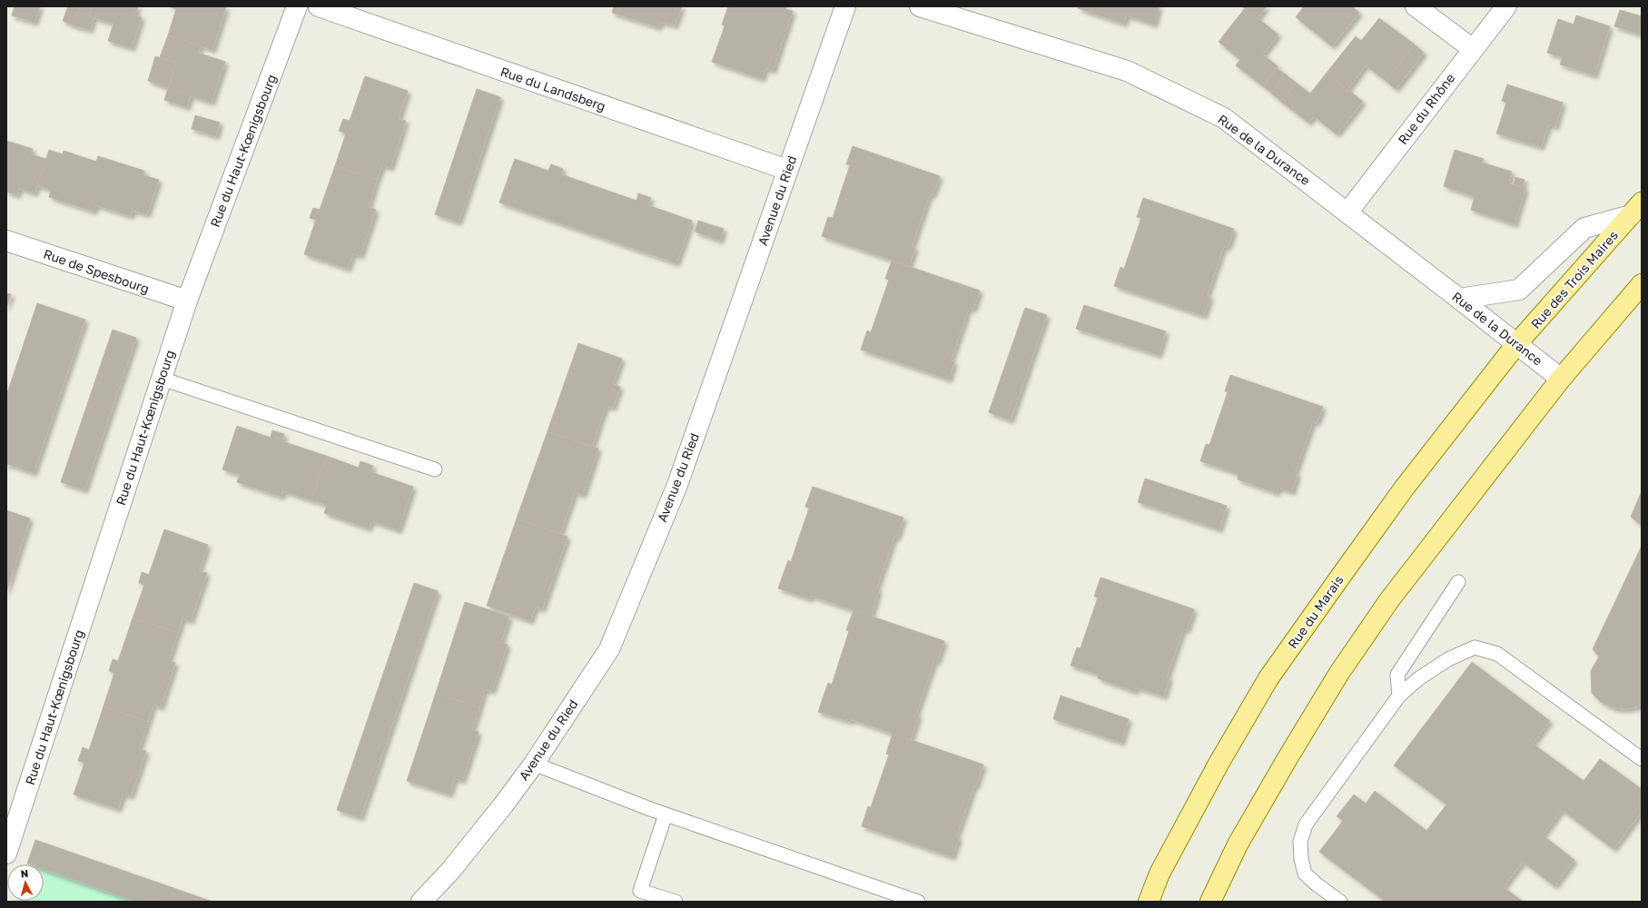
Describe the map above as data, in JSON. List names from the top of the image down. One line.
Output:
{"streets":{"main road":["Rue des Trois Maires","Rue du Marais"],"street":["Rue du Landsberg","Rue du Rhône","Rue de la Durance","Rue du Haut-Kœnigsbourg","Avenue du Ried","Rue de Spesbourg"]},"crossings":[["Rue du Landsberg","Avenue du Ried"],["Rue du Rhône","Rue de la Durance"],["Rue de la Durance","Rue des Trois Maires"],["Rue de la Durance","Rue du Marais"],["Rue du Haut-Kœnigsbourg","Rue de Spesbourg"],["Rue des Trois Maires","Rue du Marais"]],"north":"top"}
